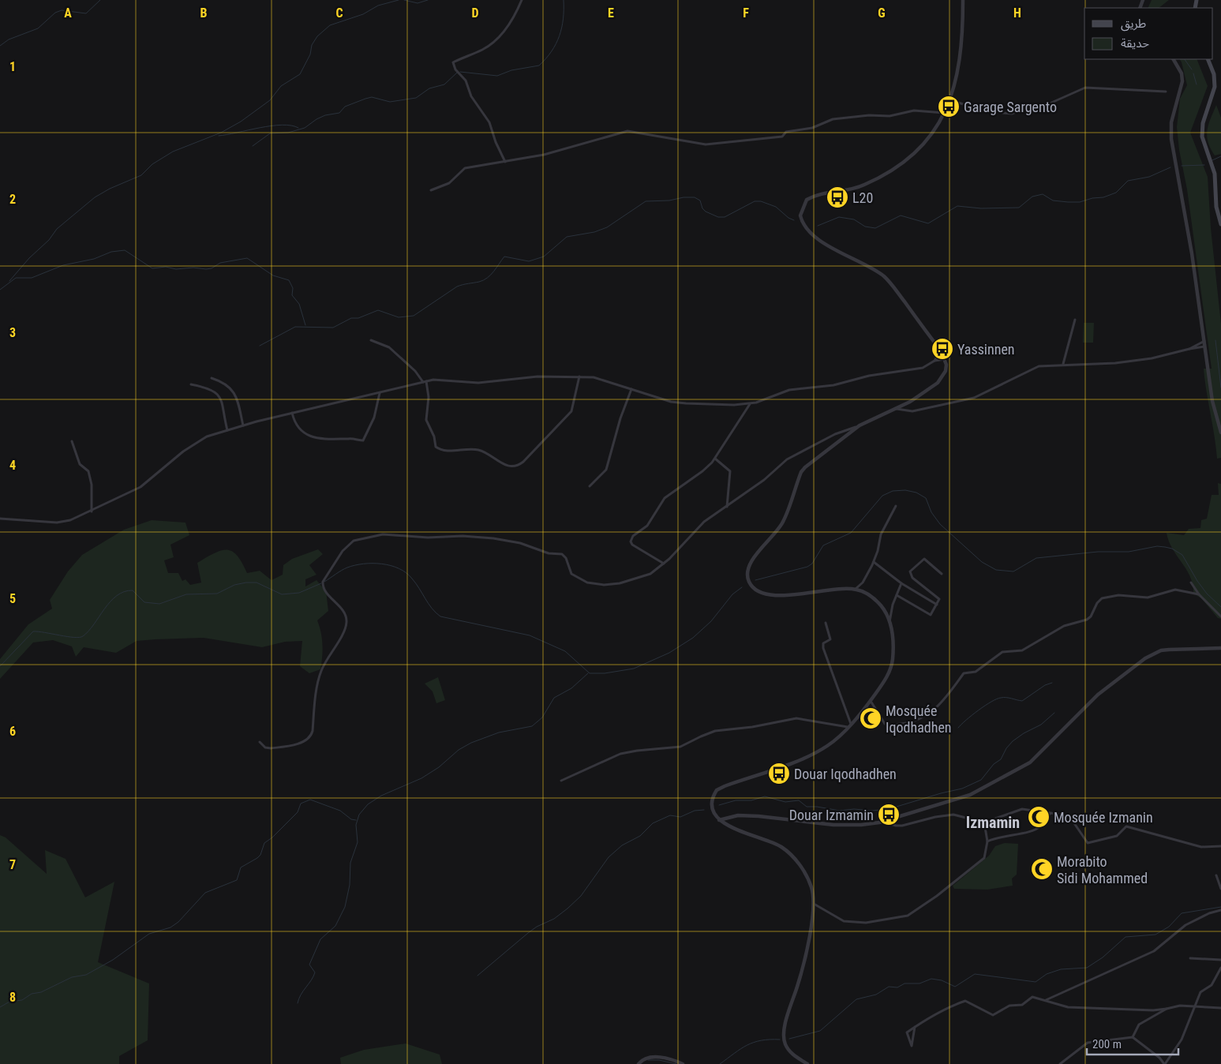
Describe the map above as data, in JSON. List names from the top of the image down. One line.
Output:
{"districts":["Izmamin"],"places":{"bus stop":["Garage Sargento","L20","Yassinnen","Douar Iqodhadhen","Douar Izmamin"],"mosque":["Mosquée Iqodhadhen","Mosquée Izmanin","Morabito Sidi Mohammed"]},"legend":["طريق","حديقة"],"scale_bar":"200 m","grid":{"columns":["A","B","C","D","E","F","G","H"],"rows":["1","2","3","4","5","6","7","8"]}}
